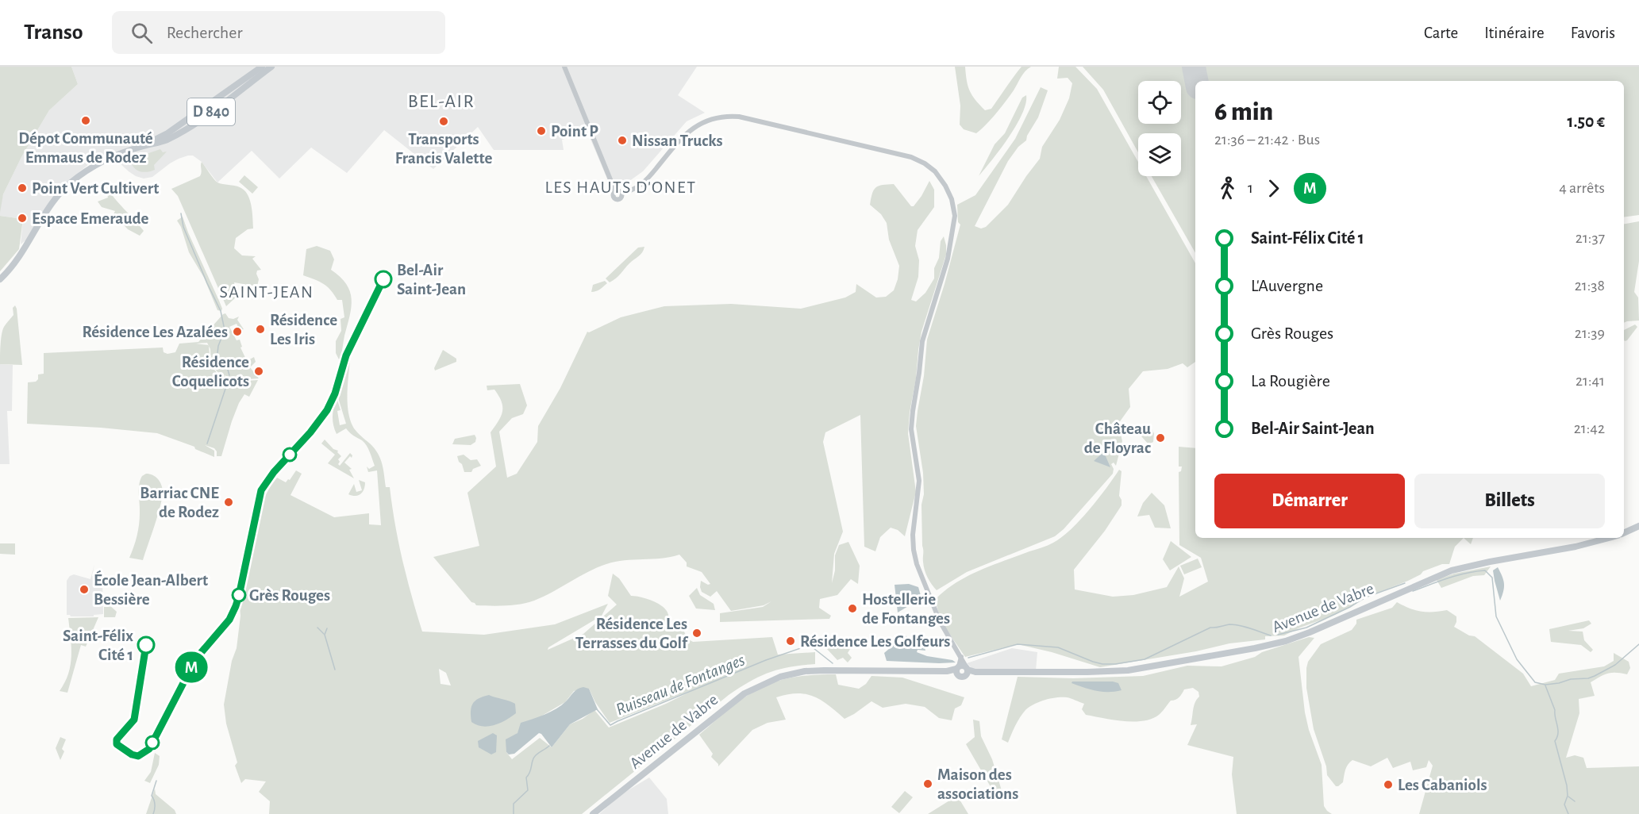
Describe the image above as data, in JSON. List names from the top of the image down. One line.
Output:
{"streets":{"main road":["D 840","Avenue de Vabre"]},"districts":["BEL-AIR","LES HAUTS D'ONET","SAINT-JEAN"],"water":["Ruisseau de Fontanges"],"places":["Dépot Communauté Emmaus de Rodez","Transports Francis Valette","Point P","Nissan Trucks","Point Vert Cultivert","Espace Emeraude","Bel-Air Saint-Jean","Résidence Les Iris","Résidence Les Azalées","Résidence Coquelicots","Château de Floyrac","Barriac CNE de Rodez","École Jean-Albert Bessière","Grès Rouges","Hostellerie de Fontanges","Résidence Les Terrasses du Golf","Résidence Les Golfeurs","Saint-Félix Cité 1","Maison des associations","Les Cabaniols"],"lines":["bus line M"],"page":{"header":"Transo","search":"Rechercher","nav":["Carte","Itinéraire","Favoris"],"on_map":"M","heading":["6 min","21:36 – 21:42 · Bus","1.50 €"],"legs":["1","M","4 arrêts"],"list":[{"name":"Saint-Félix Cité 1","value":"21:37"},{"name":"L'Auvergne","value":"21:38"},{"name":"Grès Rouges","value":"21:39"},{"name":"La Rougière","value":"21:41"},{"name":"Bel-Air Saint-Jean","value":"21:42"}],"buttons":["Démarrer","Billets"]}}
